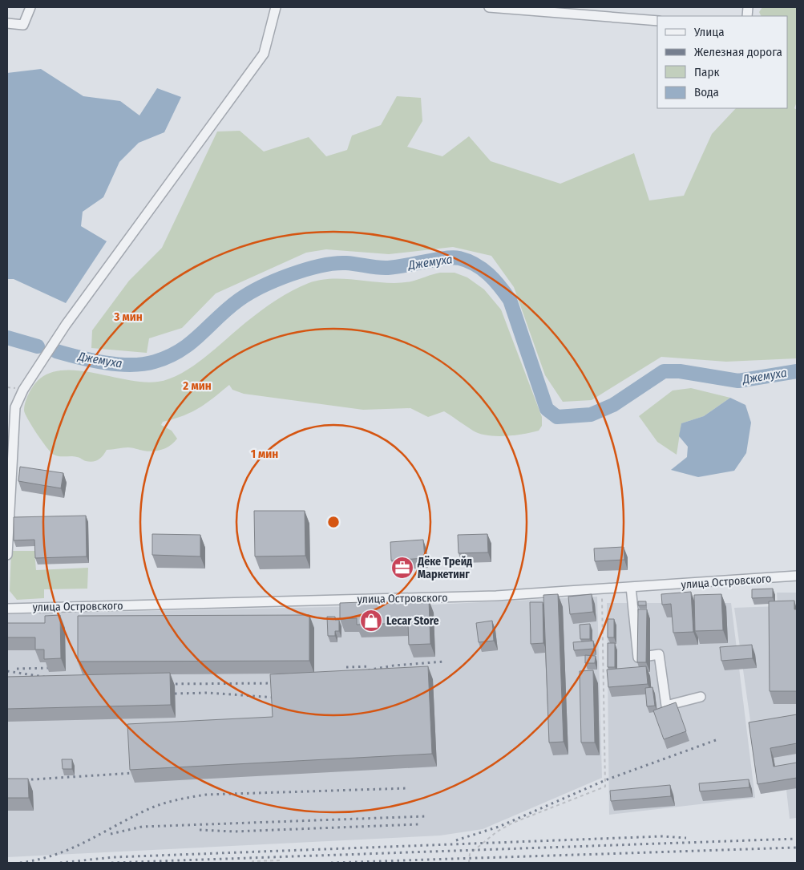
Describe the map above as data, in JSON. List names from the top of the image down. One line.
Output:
{"streets":{"street":["улица Островского"]},"water":["Джемуха"],"places":{"office":["Дёке Трейд Маркетинг"],"shop":["Lecar Store"]},"legend":["Улица","Железная дорога","Парк","Вода"],"rings":["3 мин","2 мин","1 мин"]}
